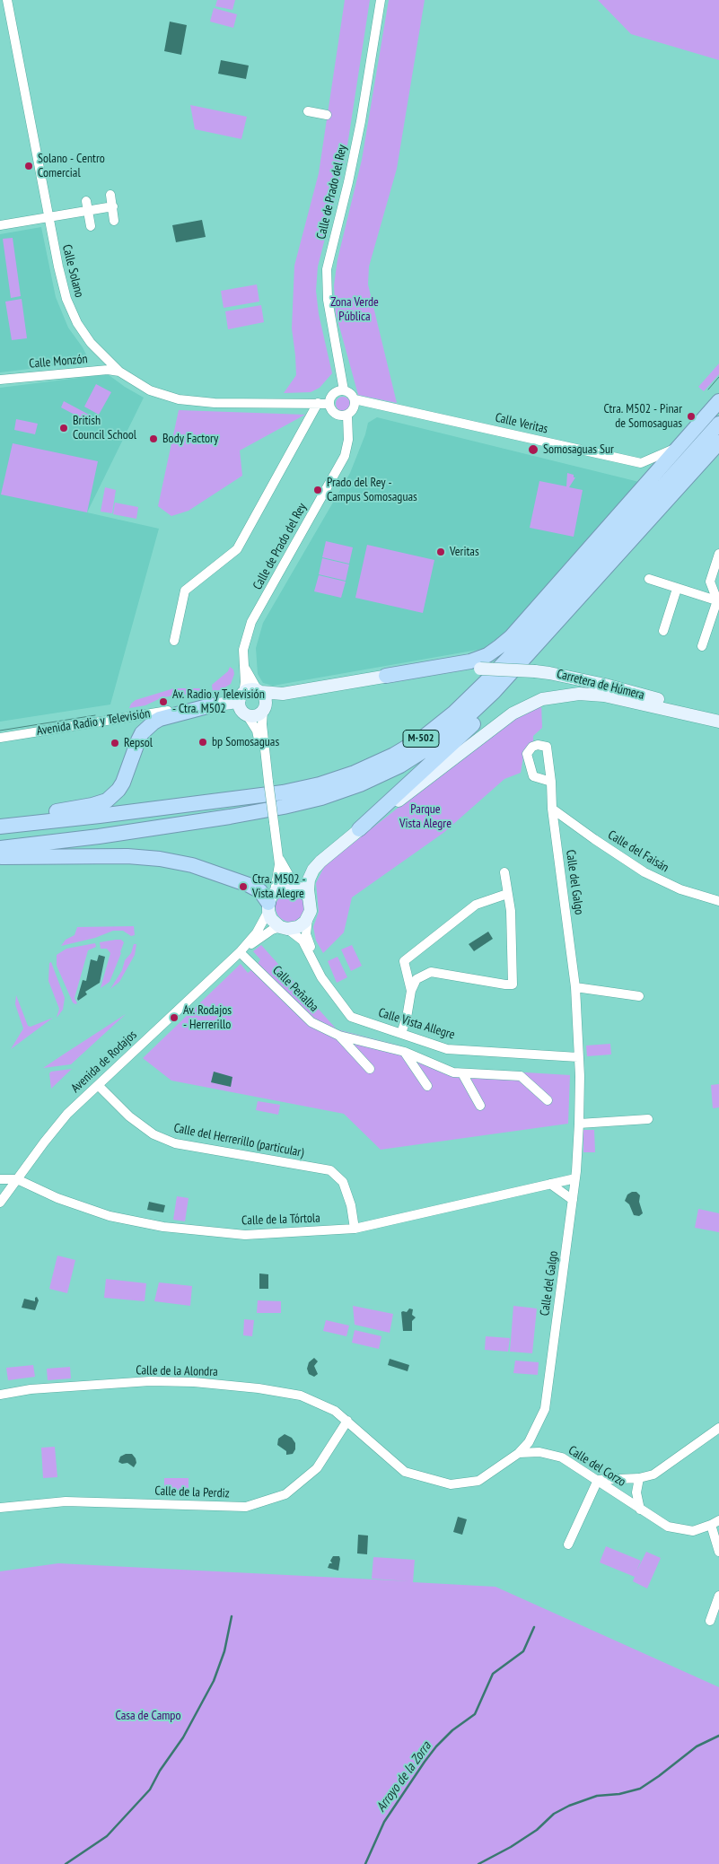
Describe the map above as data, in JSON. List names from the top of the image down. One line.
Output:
{"streets":{"highway":["M-502"],"main road":["Carretera de Húmera","Avenida Radio y Televisión"],"street":["Calle de Prado del Rey","Calle Solano","Calle Monzón","Calle Veritas","Calle del Faisán","Calle del Galgo","Calle Peñalba","Calle Vista Allegre","Avenida de Rodajos","Calle del Herrerillo (particular)","Calle de la Tórtola","Calle de la Alondra","Calle del Corzo","Calle de la Perdiz"]},"crossings":[["Calle de Prado del Rey","Calle Solano"],["Calle de Prado del Rey","Calle Veritas"],["Calle de Prado del Rey","Avenida Radio y Televisión"],["Calle de Prado del Rey","Avenida de Rodajos"],["Calle Solano","Calle Monzón"],["Calle Solano","Calle Veritas"],["Avenida Radio y Televisión","Avenida de Rodajos"],["Calle del Faisán","Calle del Galgo"],["Calle del Galgo","Calle Vista Allegre"],["Calle del Galgo","Calle de la Tórtola"],["Calle del Galgo","Calle del Corzo"],["Calle Peñalba","Avenida de Rodajos"],["Calle Vista Allegre","Avenida de Rodajos"],["Avenida de Rodajos","Calle del Herrerillo (particular)"],["Avenida de Rodajos","Calle de la Tórtola"],["Calle del Herrerillo (particular)","Calle de la Tórtola"],["Calle de la Alondra","Calle de la Perdiz"]],"water":["Arroyo de la Zorra"],"parks":["Zona Verde Pública","Parque Vista Alegre","Casa de Campo"],"places":["Solano - Centro Comercial","Ctra. M502 - Pinar de Somosaguas","British Council School","Body Factory","Somosaguas Sur","Prado del Rey - Campus Somosaguas","Veritas","Av. Radio y Televisión - Ctra. M502","bp Somosaguas","Repsol","Ctra. M502 - Vista Alegre","Av. Rodajos - Herrerillo"]}
